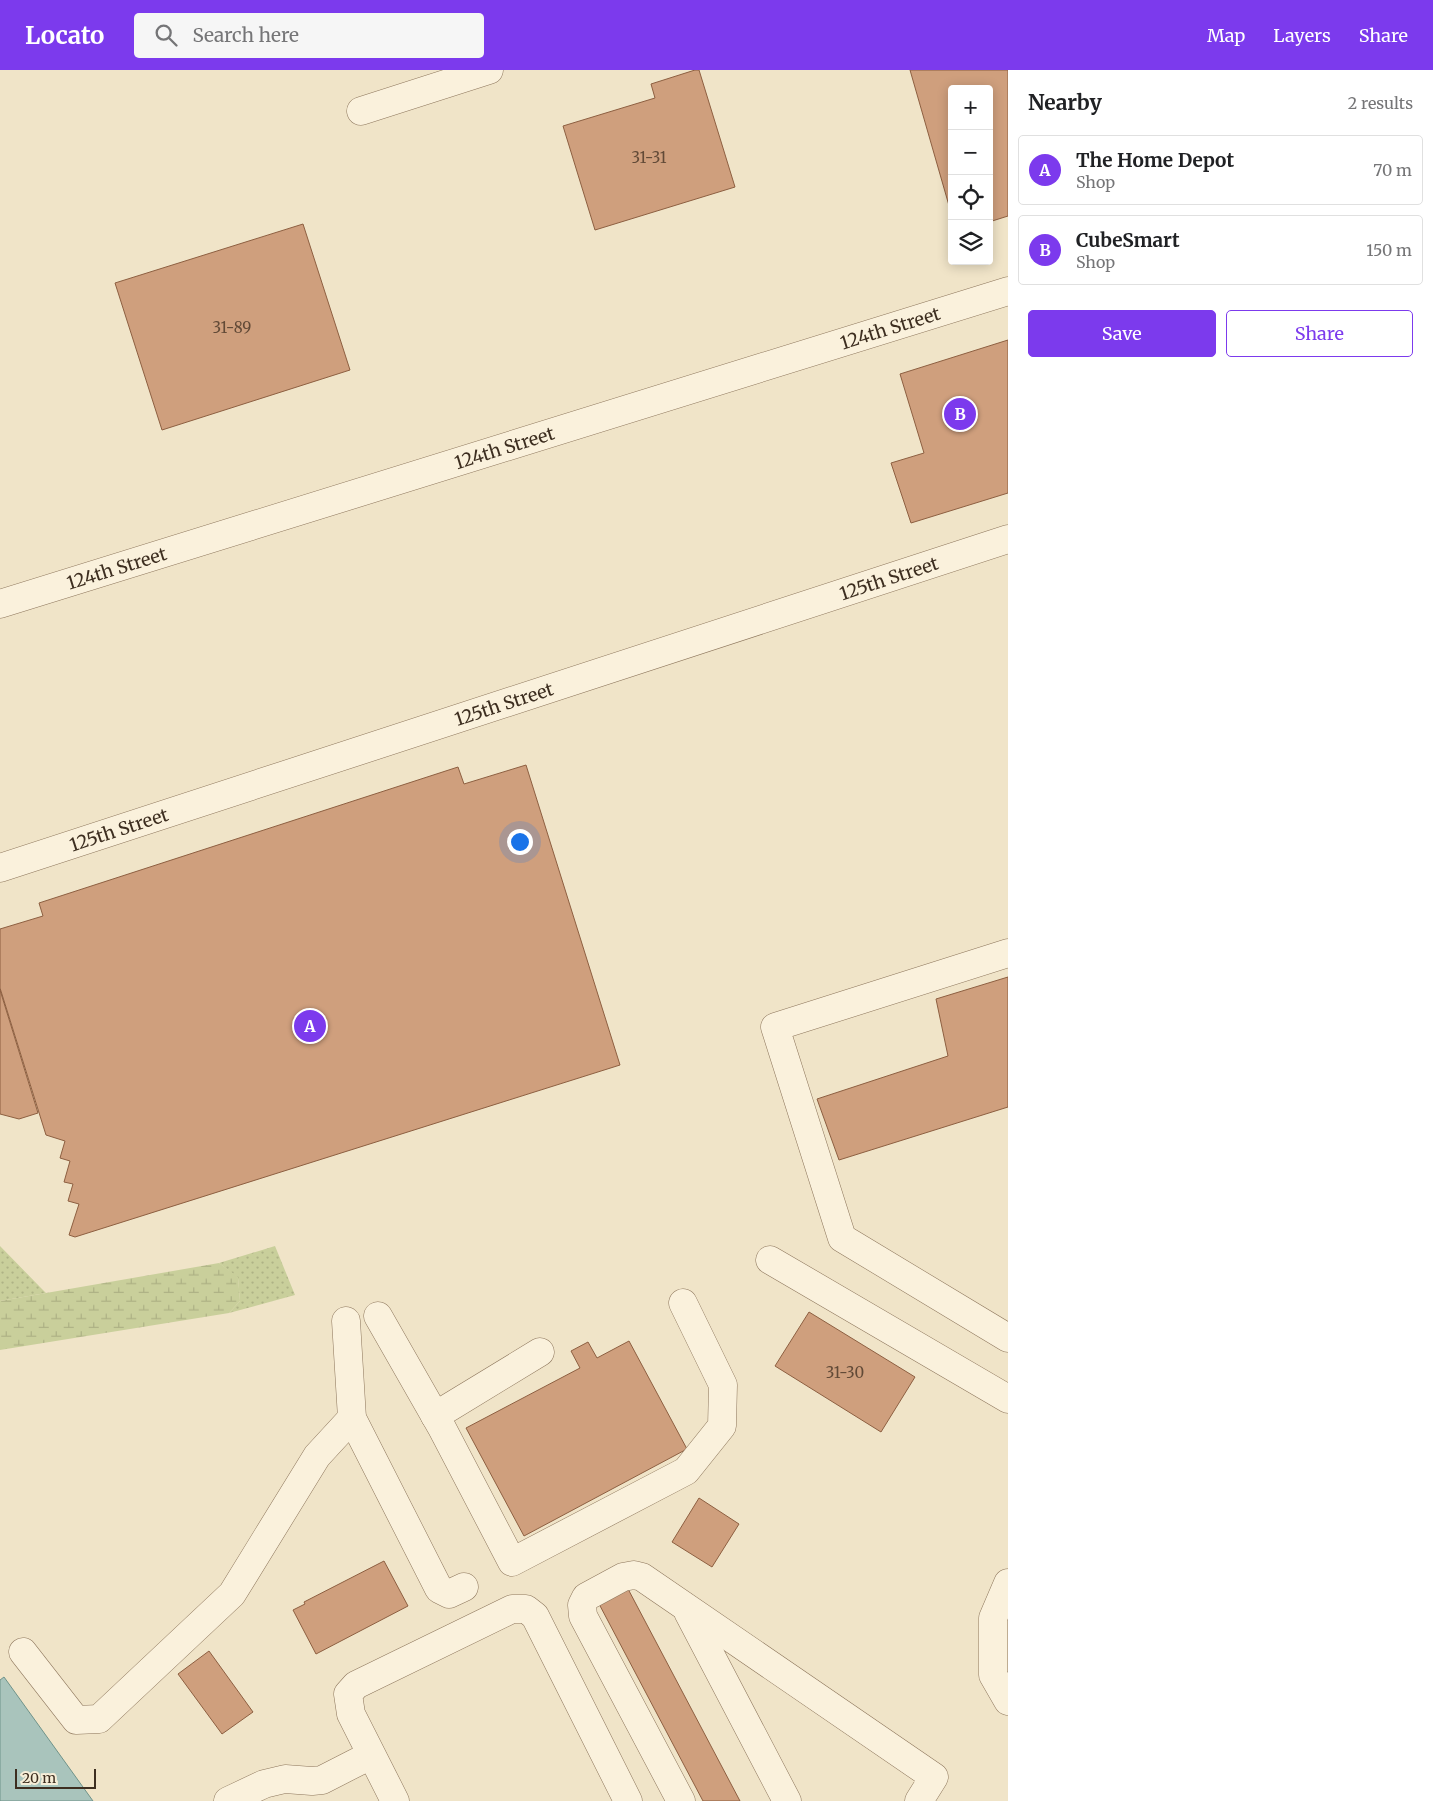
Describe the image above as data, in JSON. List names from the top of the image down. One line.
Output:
{"streets":{"street":["124th Street","125th Street"]},"house_numbers":["31-31","31-89","31-30"],"scale_bar":"20 m","page":{"header":"Locato","search":"Search here","nav":["Map","Layers","Share"],"heading":["Nearby","2 results"],"map_buttons":["+","−"],"list":[{"mark":"A","name":"The Home Depot","note":"Shop","value":"70 m"},{"mark":"B","name":"CubeSmart","note":"Shop","value":"150 m"}],"buttons":["Save","Share"],"pins":["B","A"],"scale":"20 m"}}
